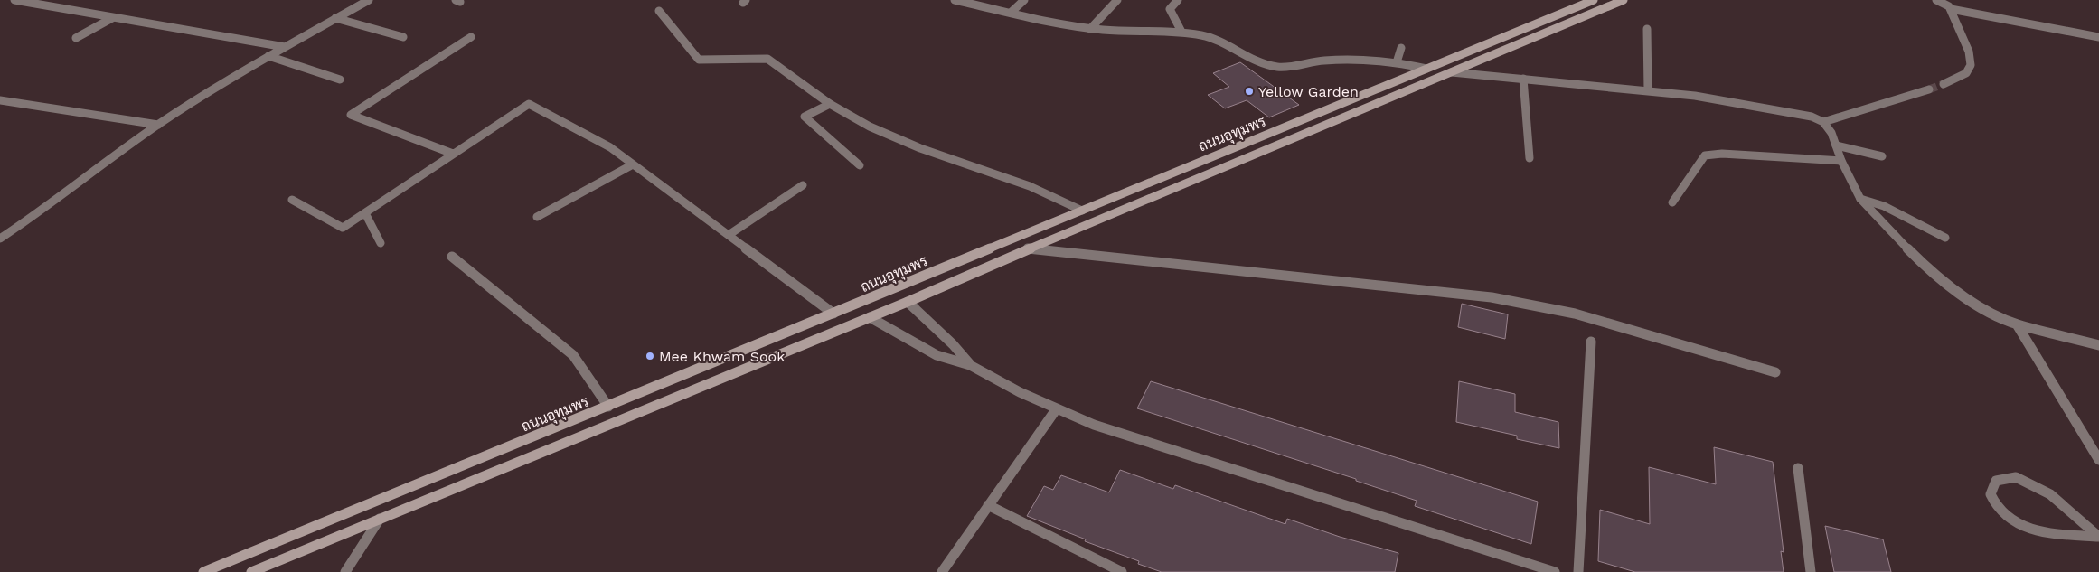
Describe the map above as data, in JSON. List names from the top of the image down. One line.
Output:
{"streets":{"street":["ถนนอุทุมพร"]},"places":["Yellow Garden","Mee Khwam Sook"]}
